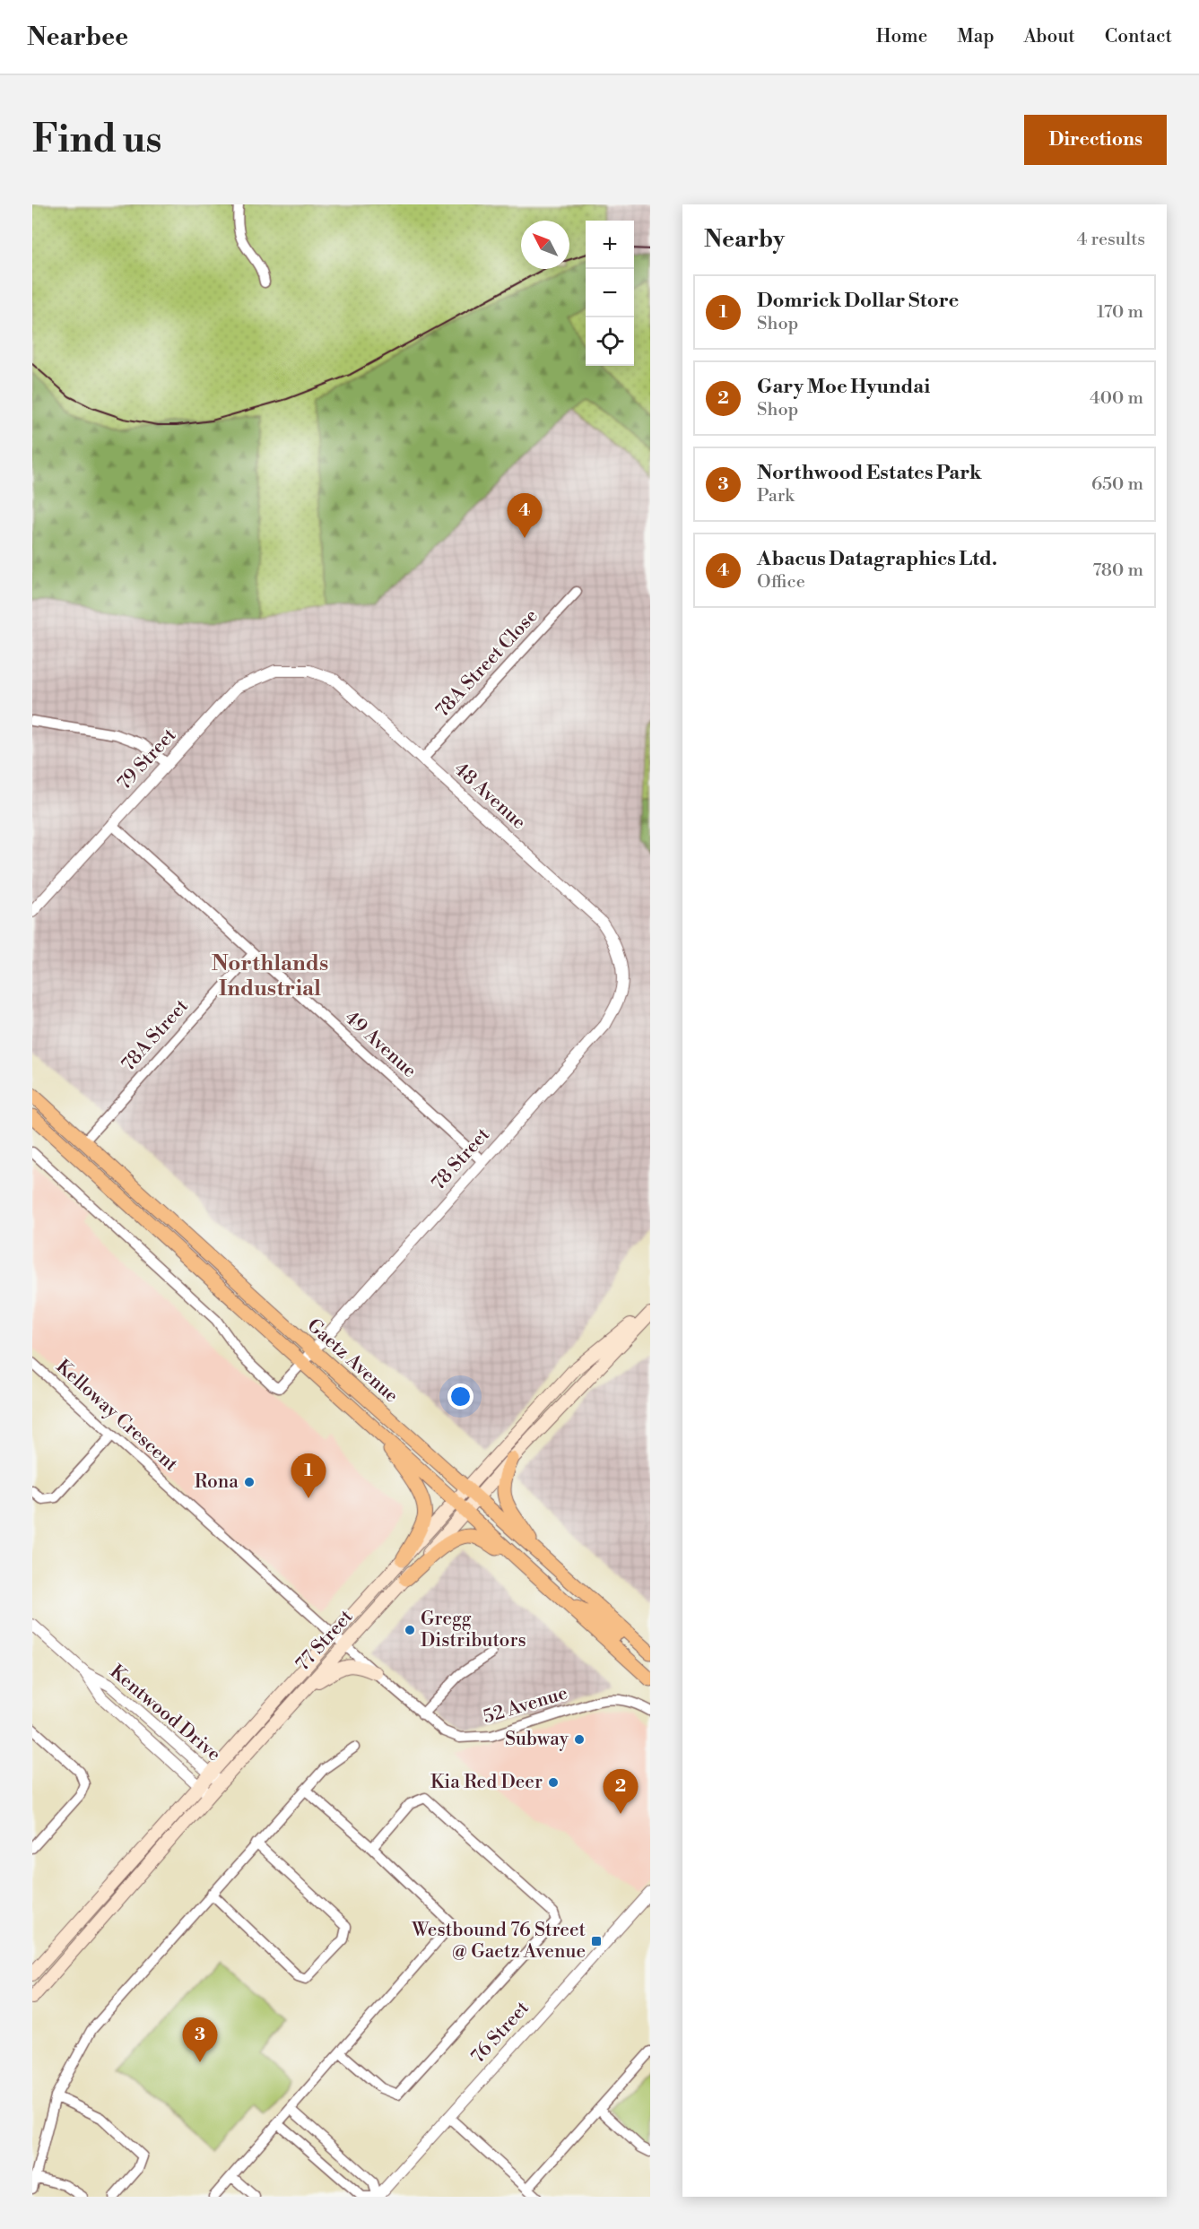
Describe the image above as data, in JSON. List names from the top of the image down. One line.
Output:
{"streets":{"main road":["Gaetz Avenue","77 Street"],"street":["78A Street Close","79 Street","48 Avenue","78A Street","49 Avenue","78 Street","Kelloway Crescent","52 Avenue","Kentwood Drive","76 Street"]},"crossings":[["78A Street Close","48 Avenue"],["79 Street","48 Avenue"],["79 Street","49 Avenue"],["48 Avenue","78 Street"],["78A Street","49 Avenue"],["78A Street","Gaetz Avenue"],["49 Avenue","78 Street"],["78 Street","Gaetz Avenue"],["Gaetz Avenue","77 Street"],["Kelloway Crescent","77 Street"],["Kelloway Crescent","52 Avenue"],["77 Street","52 Avenue"],["77 Street","Kentwood Drive"]],"districts":["Northlands Industrial"],"places":{"other":["Rona","Gregg Distributors","Subway","Kia Red Deer"],"transit":["Westbound 76 Street @ Gaetz Avenue"]},"north":"top left","page":{"header":"Nearbee","nav":["Home","Map","About","Contact"],"buttons":"Directions","title":"Find us","heading":["Nearby","4 results"],"map_buttons":["+","−"],"list":[{"mark":"1","name":"Domrick Dollar Store","note":"Shop","value":"170 m"},{"mark":"2","name":"Gary Moe Hyundai","note":"Shop","value":"400 m"},{"mark":"3","name":"Northwood Estates Park","note":"Park","value":"650 m"},{"mark":"4","name":"Abacus Datagraphics Ltd.","note":"Office","value":"780 m"}],"pins":["4","1","2","3"]}}
